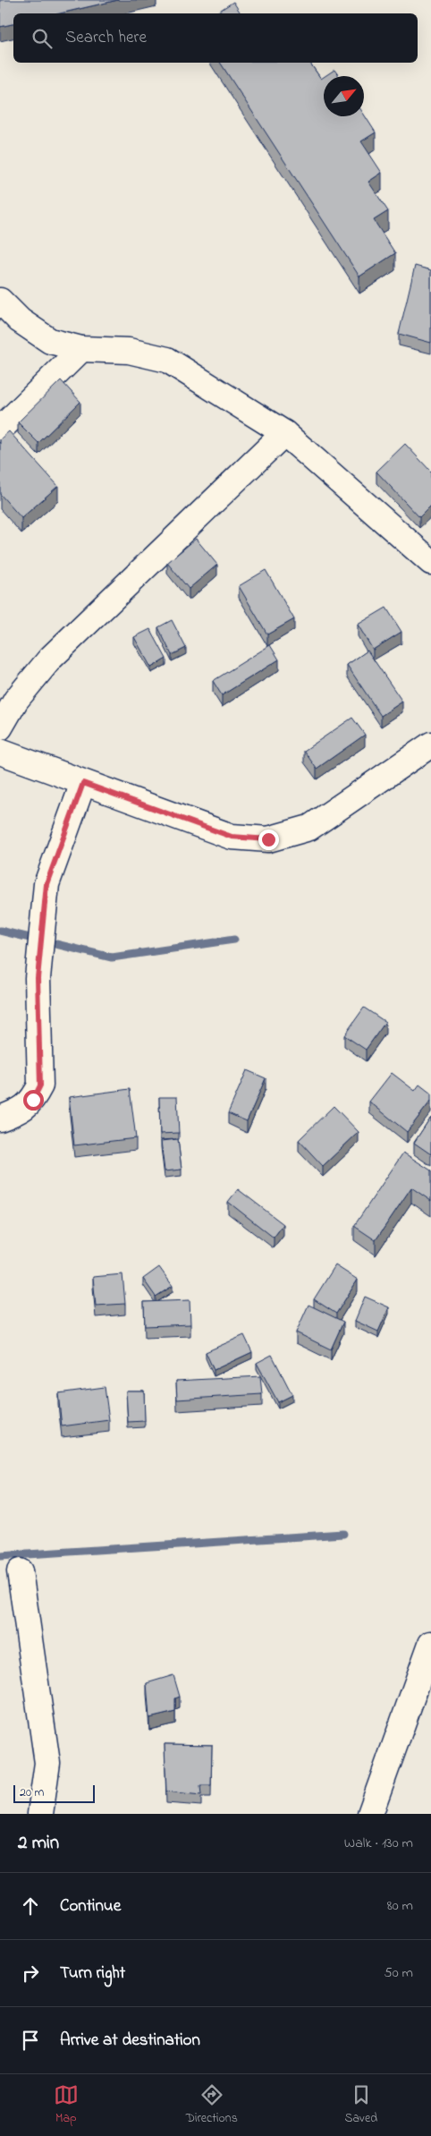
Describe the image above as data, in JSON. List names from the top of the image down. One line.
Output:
{"scale_bar":"20 m","north":"top right","page":{"search":"Search here","scale":"20 m","heading":["2 min","Walk · 130 m"],"list":[["Continue","80 m"],["Turn right","50 m"],"Arrive at destination"],"nav":["Map","Directions","Saved"]}}
